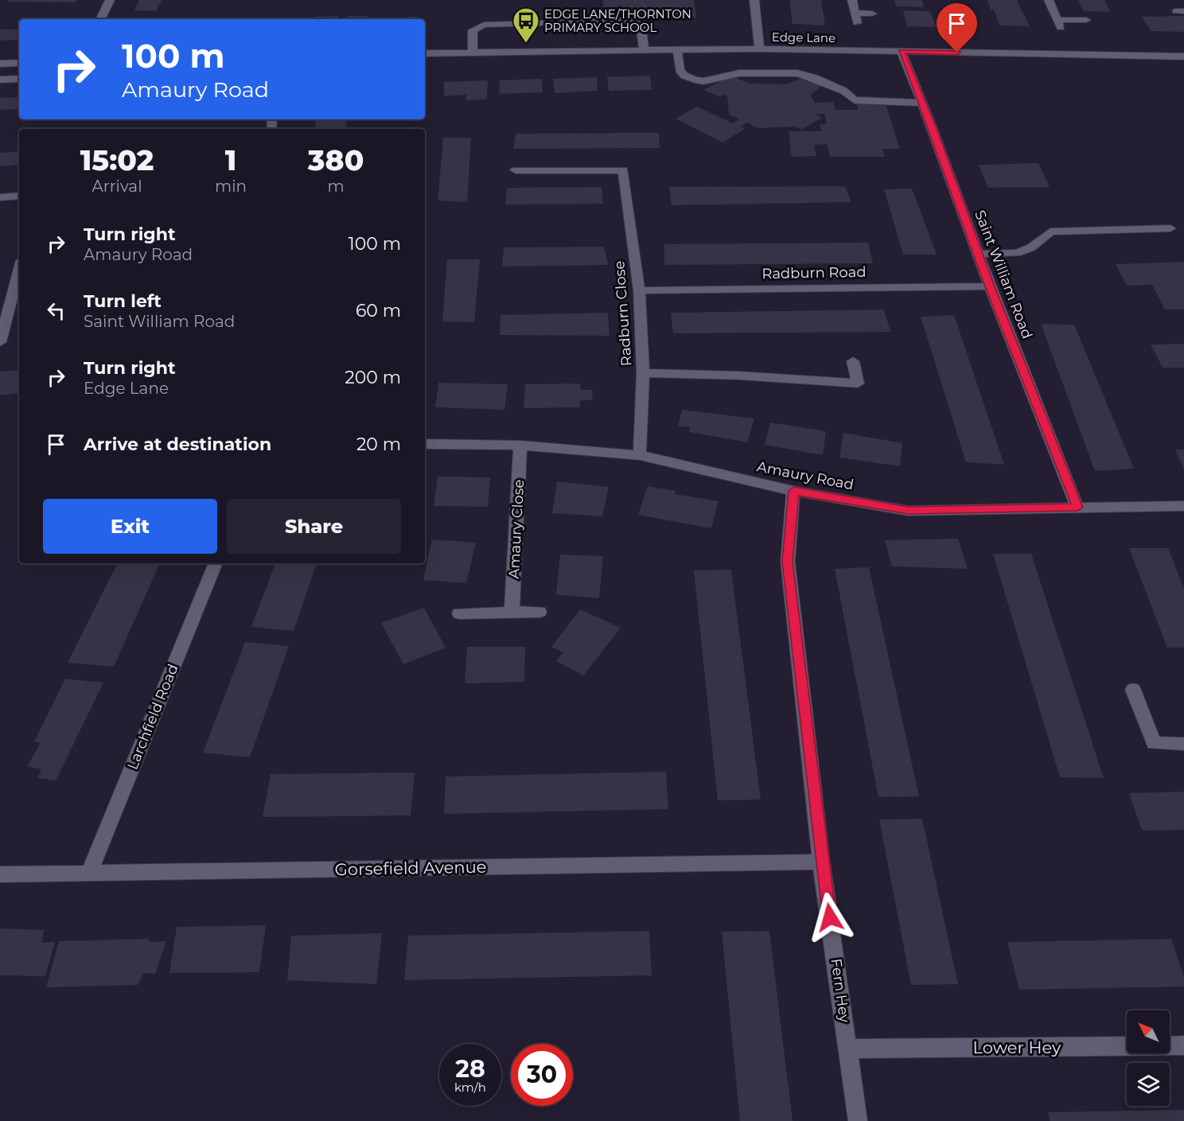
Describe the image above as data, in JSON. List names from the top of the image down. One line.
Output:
{"streets":{"street":["Edge Lane","Radburn Road","Saint William Road","Radburn Close","Amaury Road","Amaury Close","Larchfield Road","Gorsefield Avenue","Fern Hey","Lower Hey"]},"crossings":[["Edge Lane","Saint William Road"],["Radburn Road","Saint William Road"],["Radburn Road","Radburn Close"],["Saint William Road","Amaury Road"],["Radburn Close","Amaury Road"],["Amaury Road","Amaury Close"],["Amaury Road","Fern Hey"],["Larchfield Road","Gorsefield Avenue"],["Gorsefield Avenue","Fern Hey"],["Fern Hey","Lower Hey"]],"places":{"bus stop":["EDGE LANE/THORNTON PRIMARY SCHOOL"]},"north":"top left","page":{"turn":["100 m","Amaury Road"],"eta":["15:02","Arrival","1","min","380","m"],"list":[{"name":"Turn right","note":"Amaury Road","value":"100 m"},{"name":"Turn left","note":"Saint William Road","value":"60 m"},{"name":"Turn right","note":"Edge Lane","value":"200 m"},{"name":"Arrive at destination","value":"20 m"}],"buttons":["Exit","Share"],"speed":"28 km/h","limit":"30"}}
